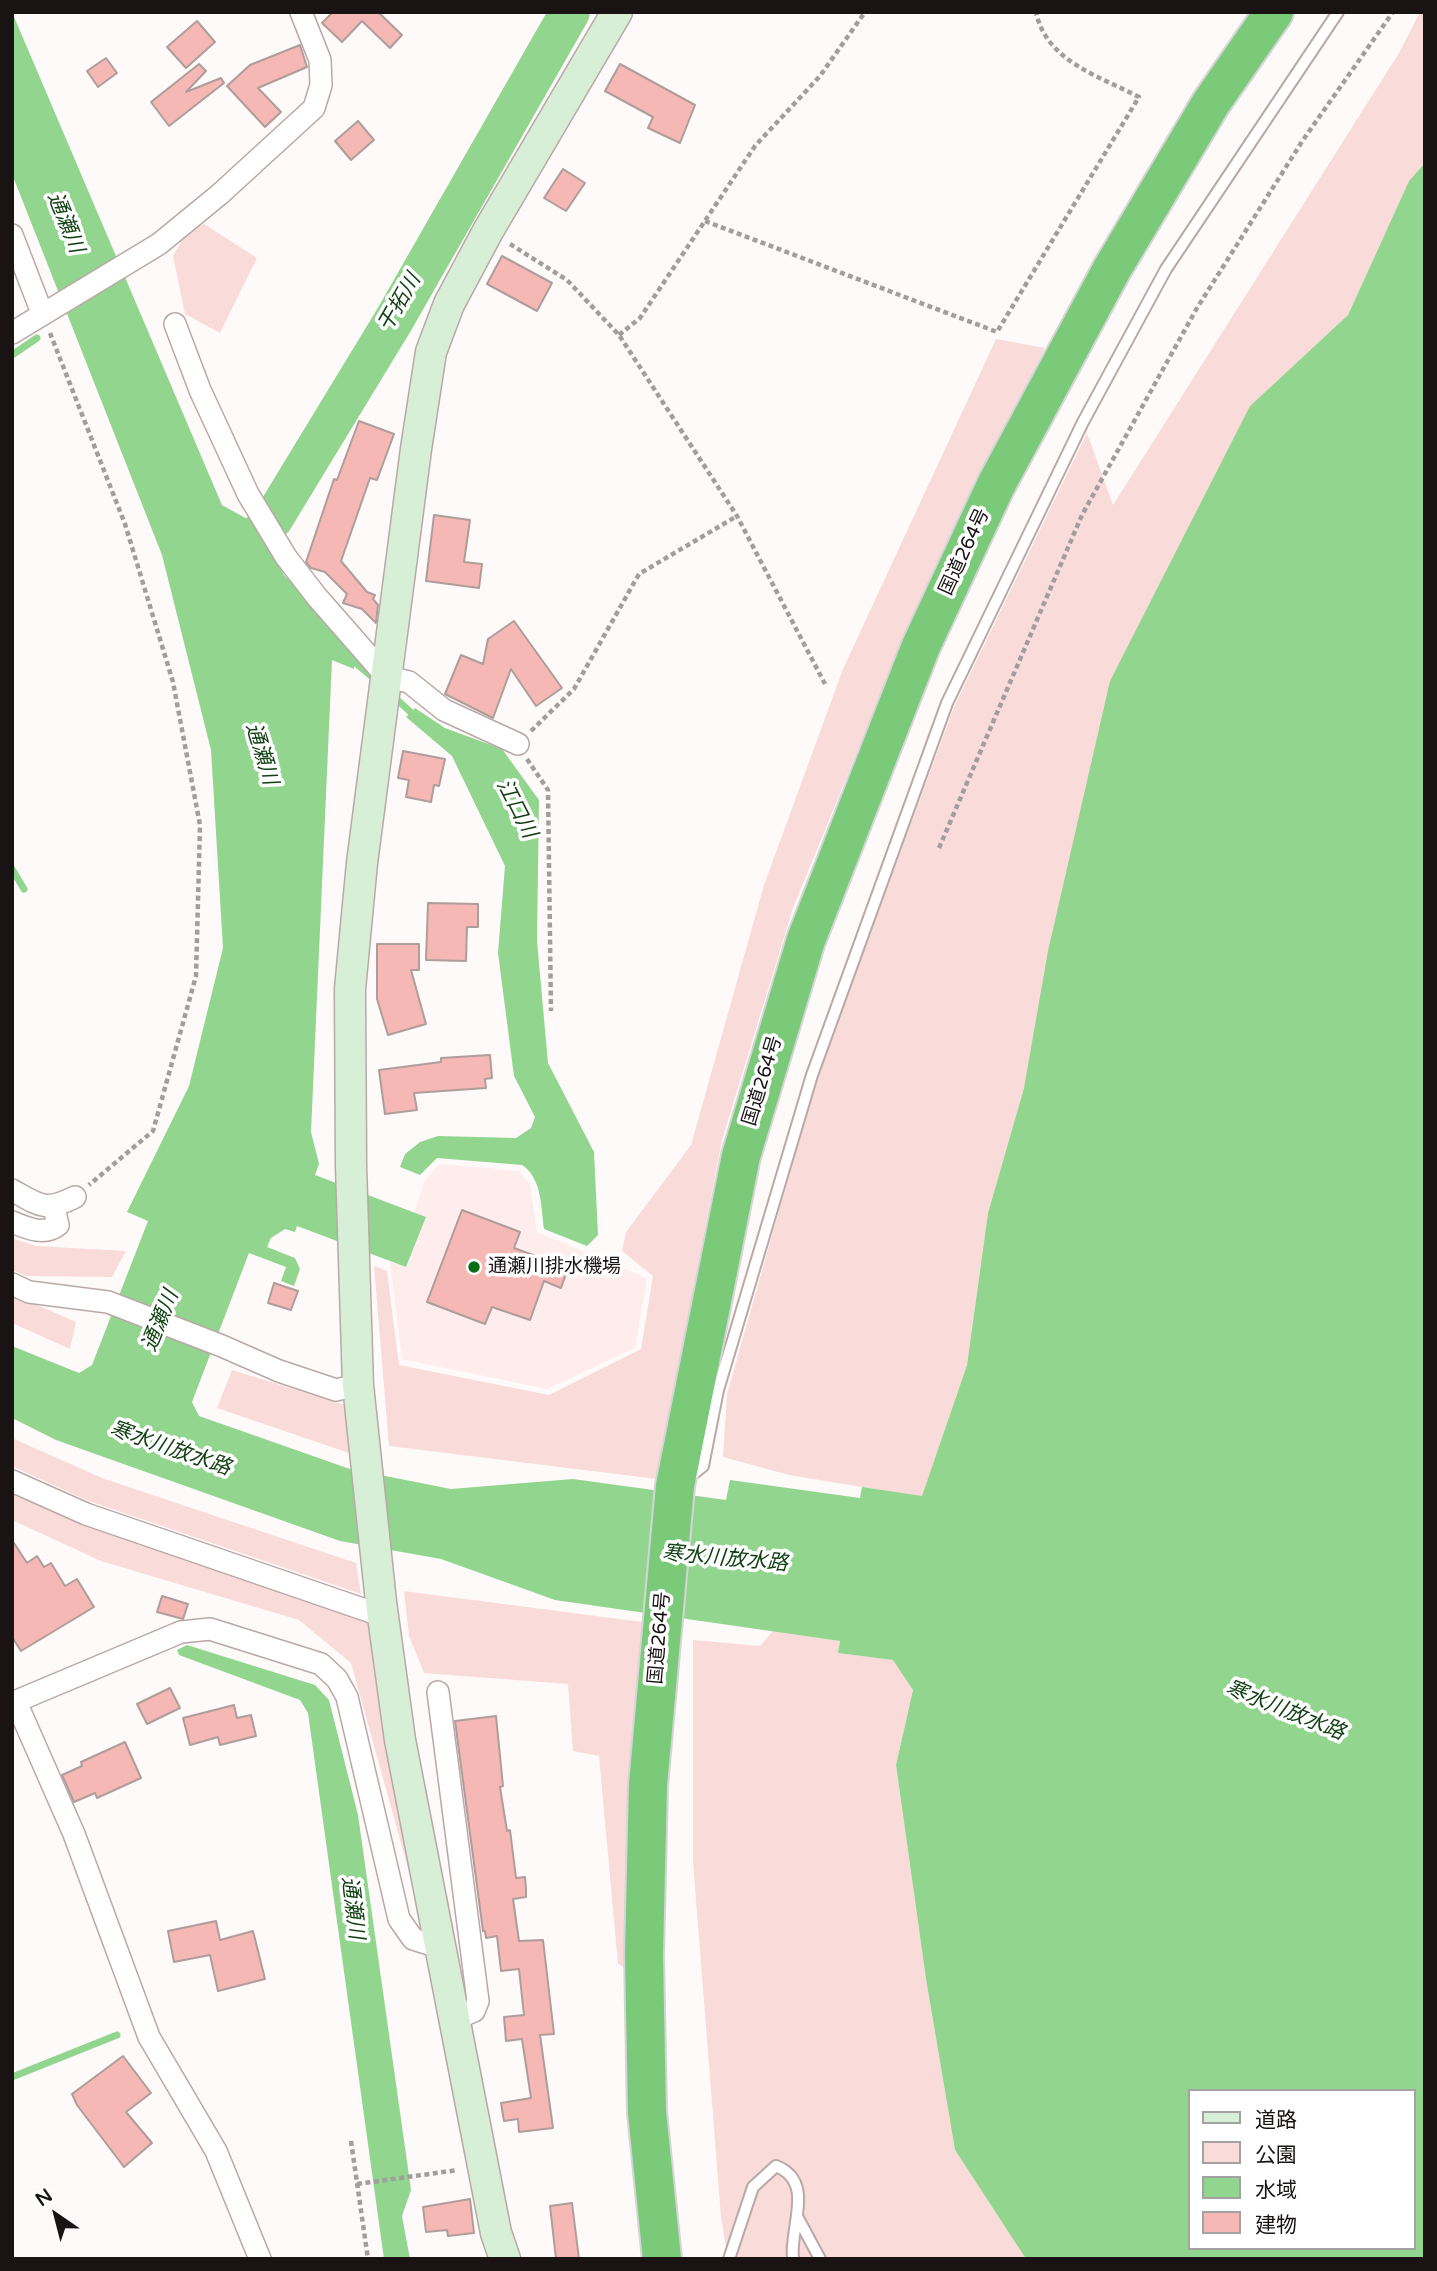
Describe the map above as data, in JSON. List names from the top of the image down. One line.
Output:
{"streets":{"highway":["国道264号"]},"water":["通瀬川","干拓川","江口川","寒水川放水路"],"places":["通瀬川排水機場"],"legend":["道路","公園","水域","建物"],"north":"top left"}
